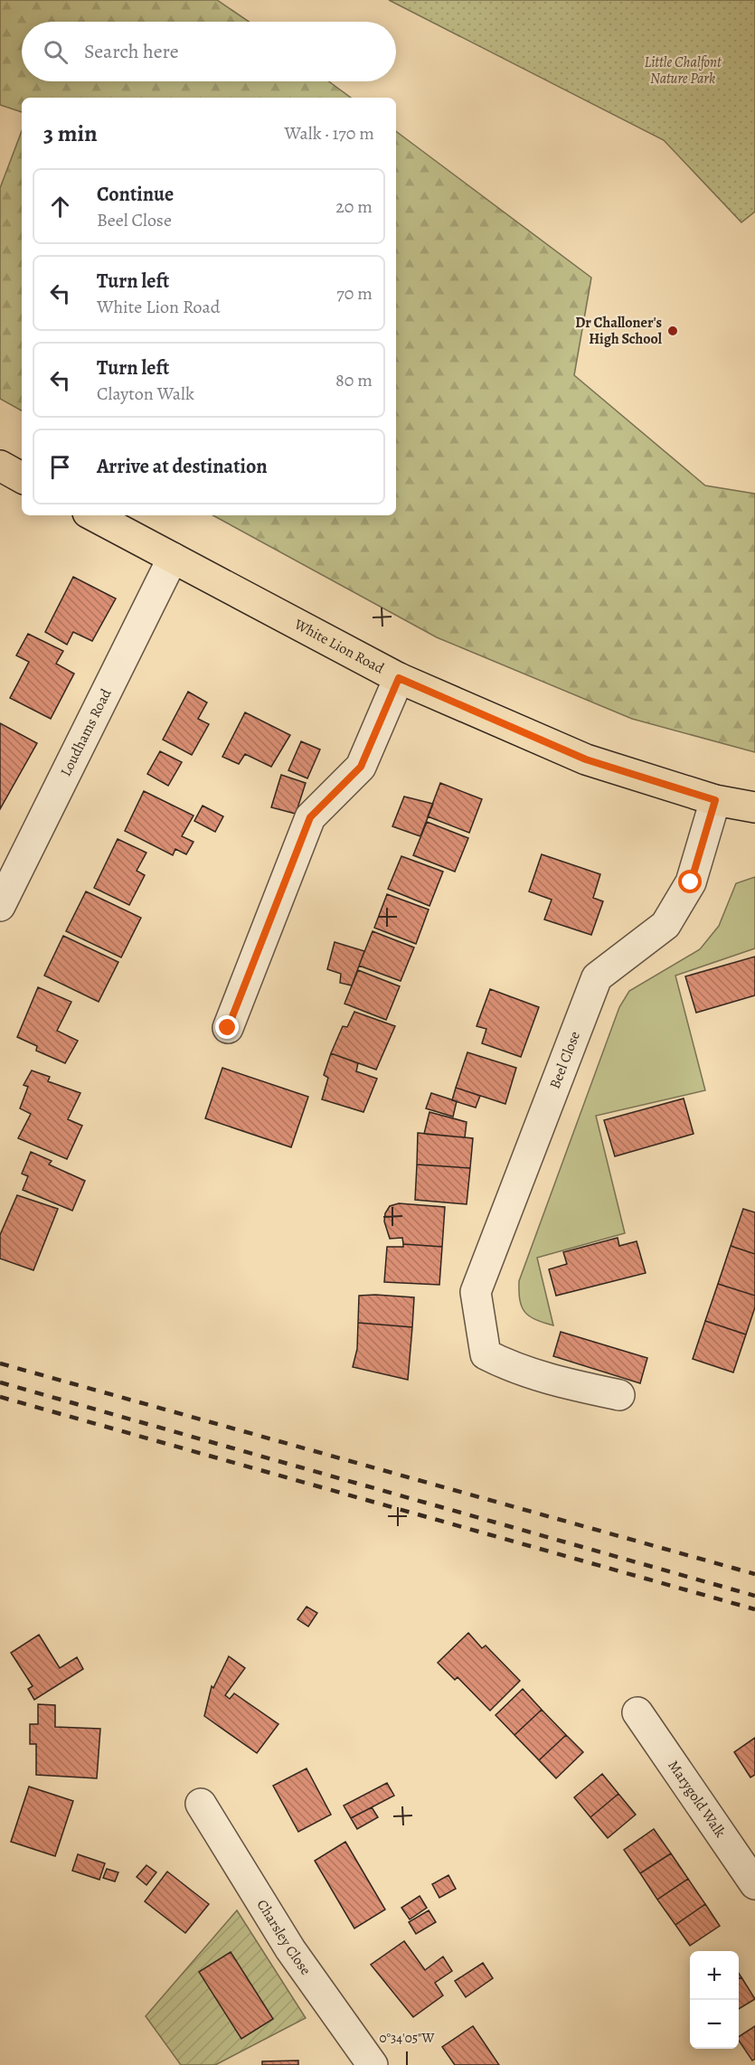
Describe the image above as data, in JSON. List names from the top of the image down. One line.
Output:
{"streets":{"main road":["White Lion Road"],"street":["Loudhams Road","Beel Close","Marygold Walk","Charsley Close"]},"crossings":[["White Lion Road","Loudhams Road"],["White Lion Road","Beel Close"]],"parks":["Little Chalfont Nature Park"],"places":["Dr Challoner's High School"],"page":{"search":"Search here","heading":["3 min","Walk · 170 m"],"list":[["Continue","Beel Close","20 m"],["Turn left","White Lion Road","70 m"],["Turn left","Clayton Walk","80 m"],"Arrive at destination"],"map_buttons":["+","−"]},"coordinates":["0°34'05\"W"]}
